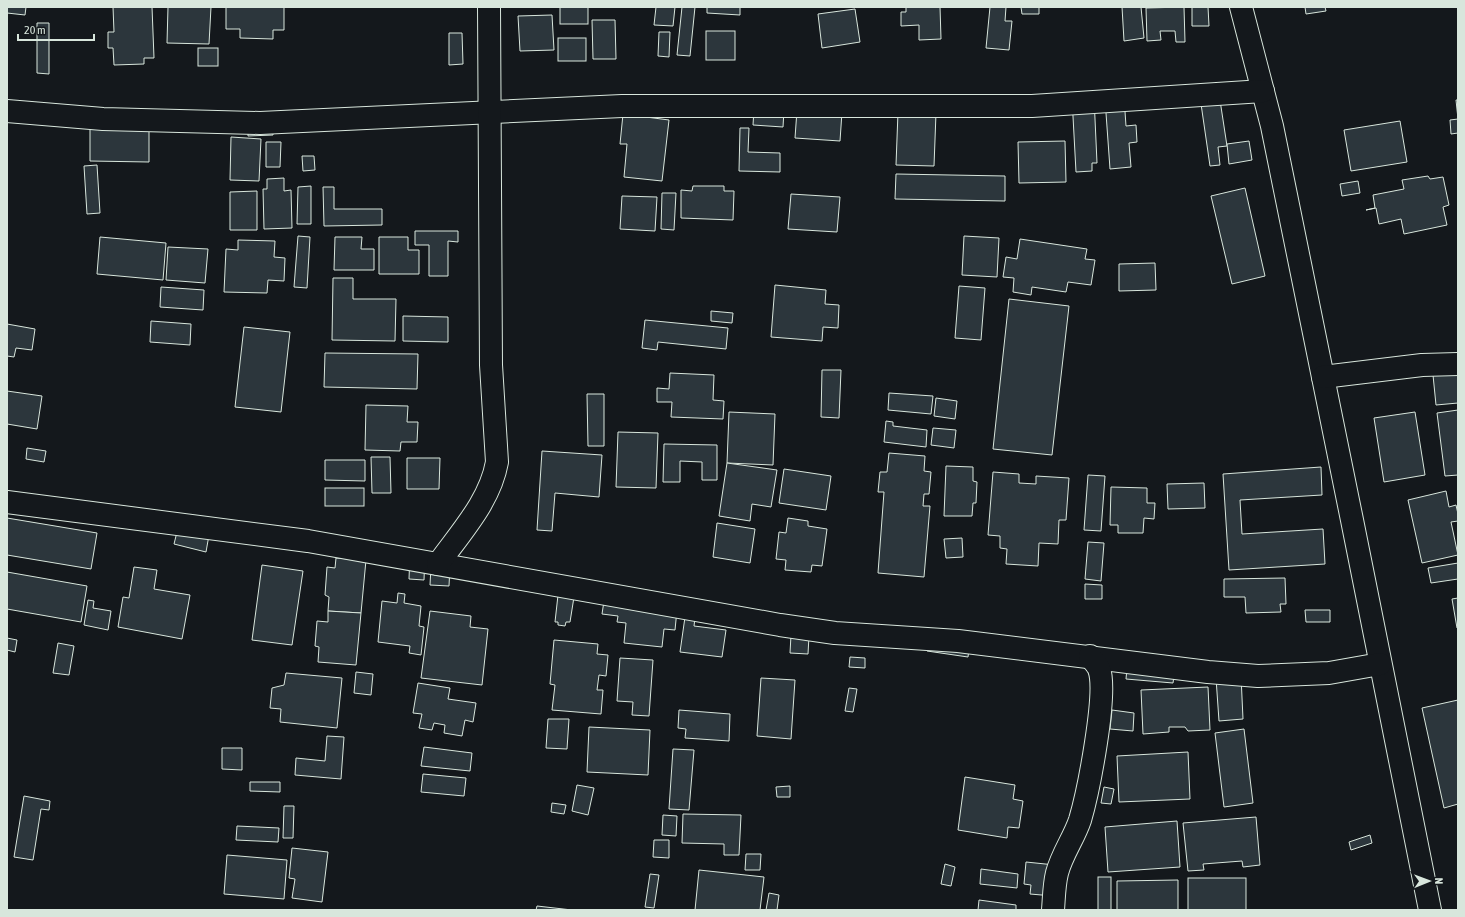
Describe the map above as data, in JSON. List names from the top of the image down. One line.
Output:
{"scale_bar":"20 m","north":"right"}
